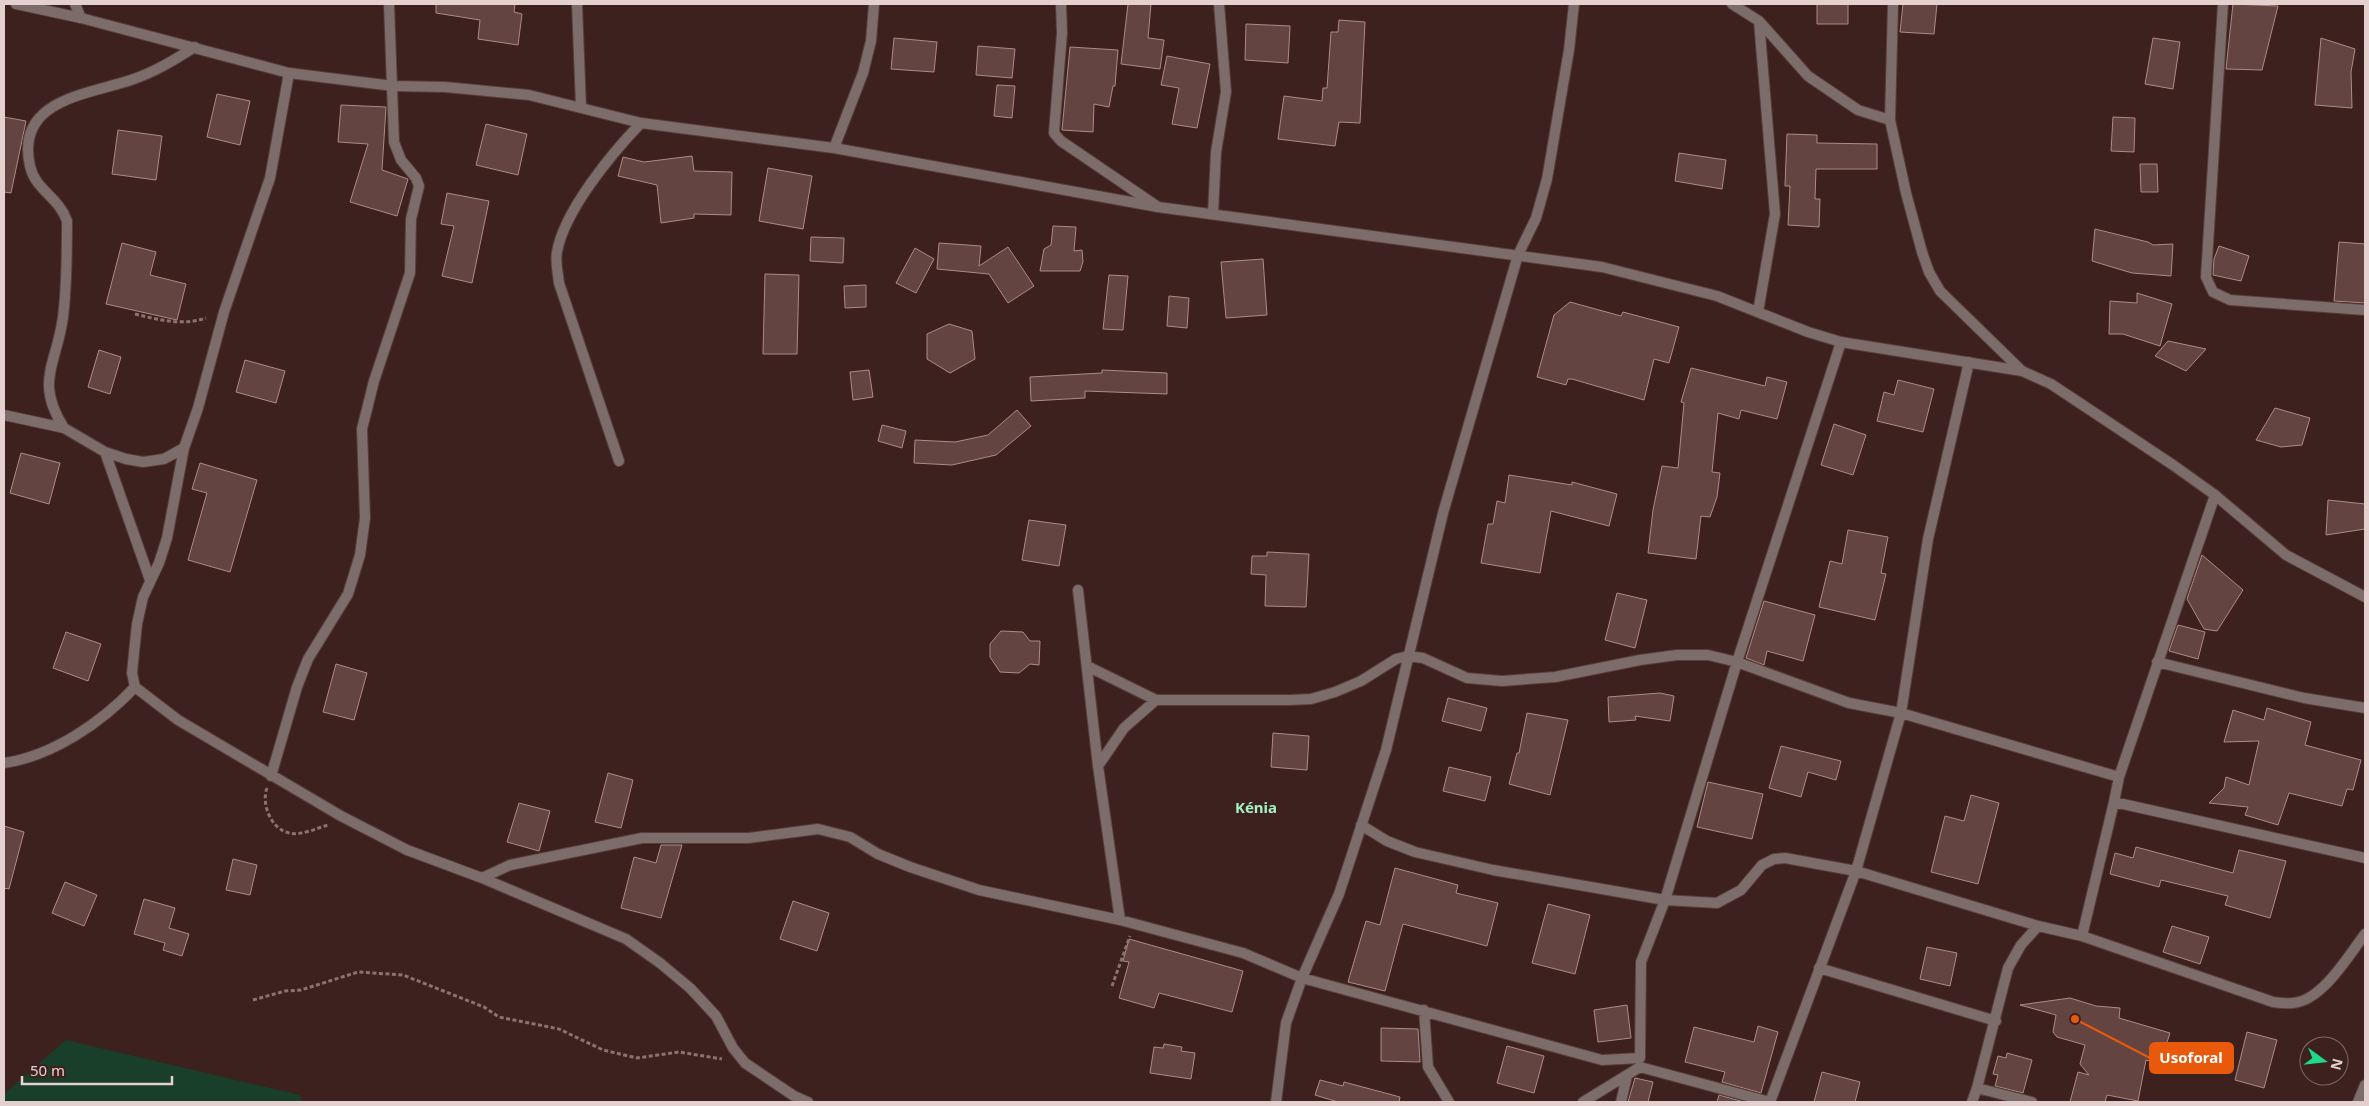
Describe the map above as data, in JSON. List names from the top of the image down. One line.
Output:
{"districts":["Kénia"],"places":["Usoforal"],"scale_bar":"50 m","north":"right"}
